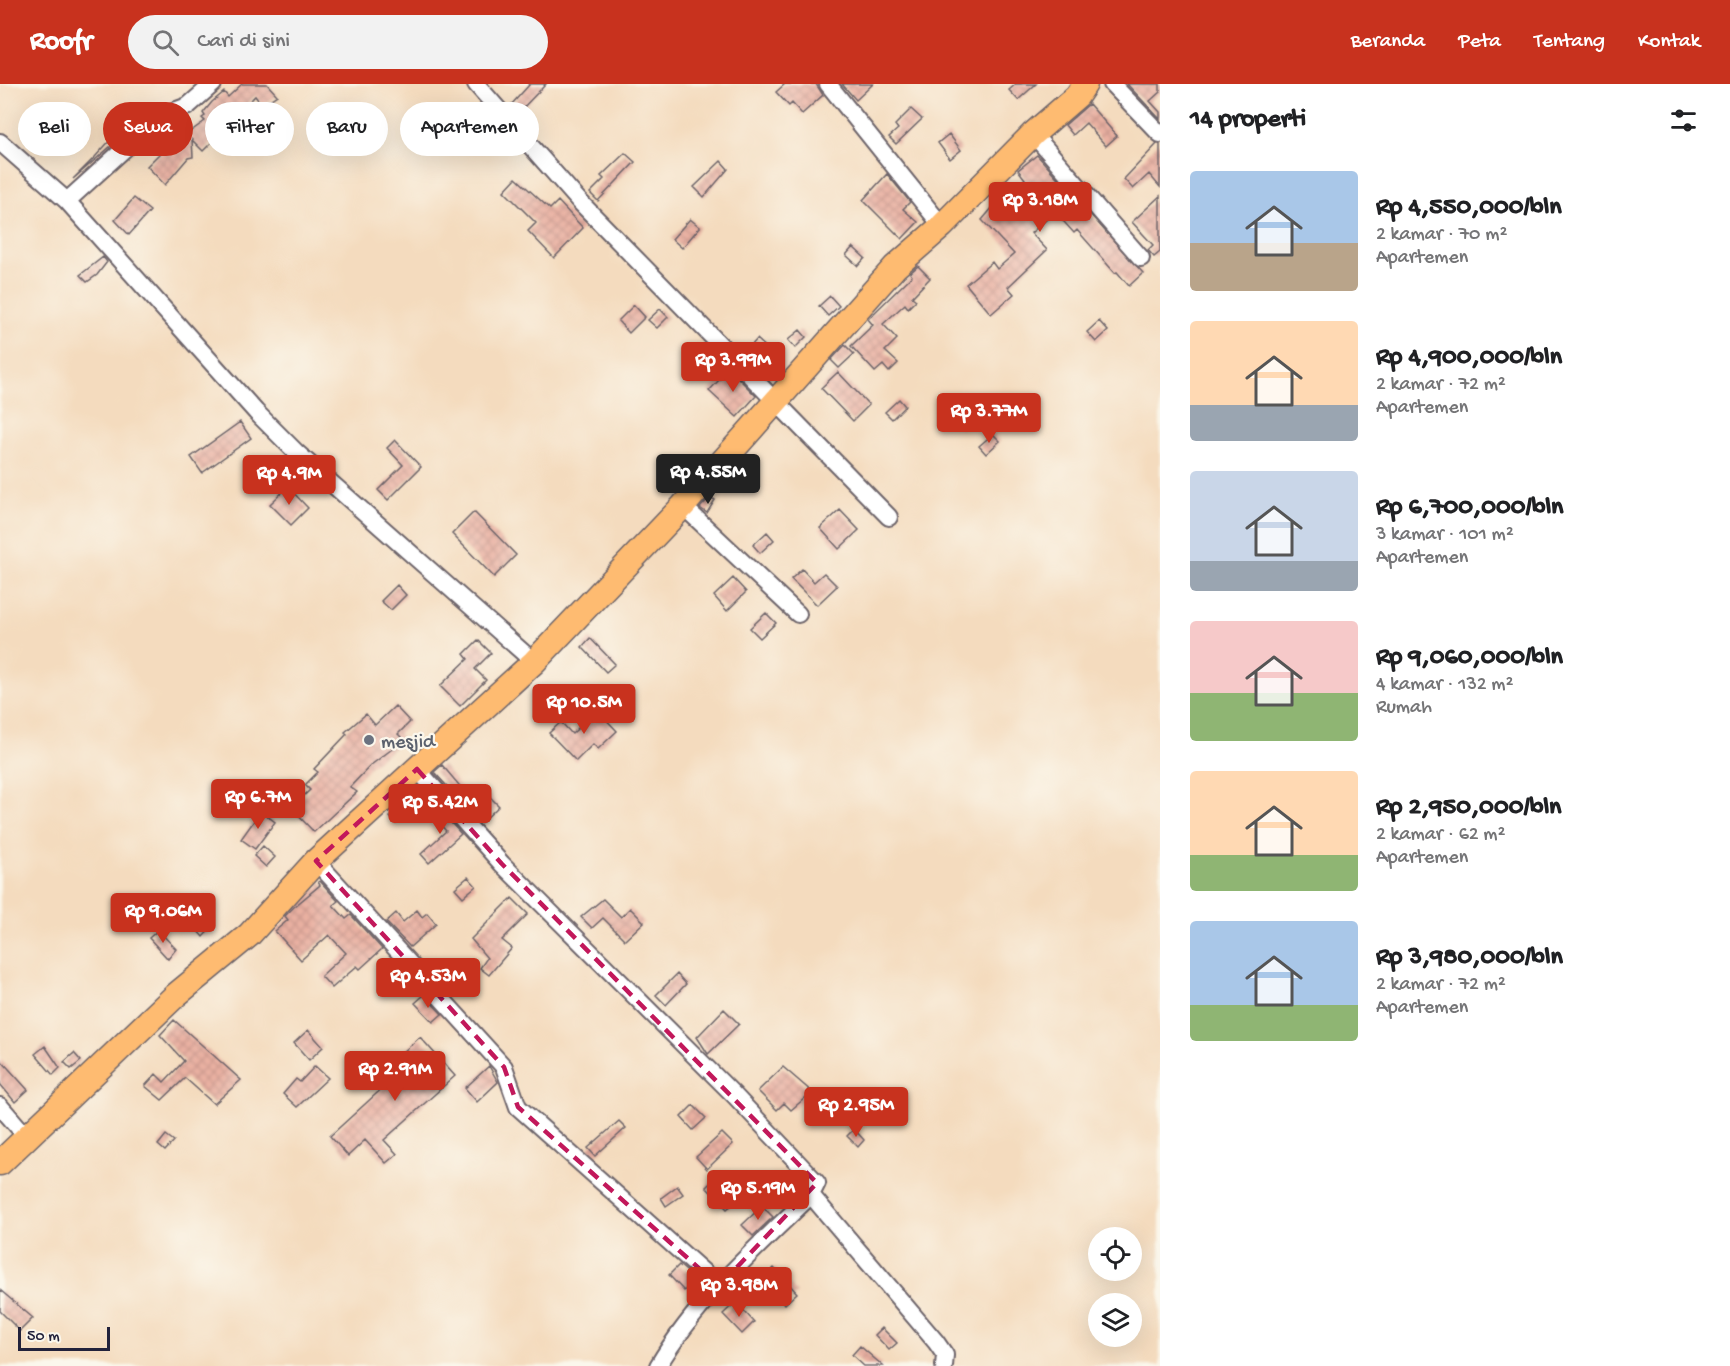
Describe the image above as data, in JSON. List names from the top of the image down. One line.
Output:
{"places":["mesjid"],"scale_bar":"50 m","page":{"header":"Roofr","search":"Cari di sini","nav":["Beranda","Peta","Tentang","Kontak"],"heading":"14 properti","chip":["Beli","Sewa","Filter","Baru","Apartemen"],"list":[{"name":"Rp 4,550,000/bln","note":"2 kamar · 70 m² · Apartemen"},{"name":"Rp 4,900,000/bln","note":"2 kamar · 72 m² · Apartemen"},{"name":"Rp 6,700,000/bln","note":"3 kamar · 101 m² · Apartemen"},{"name":"Rp 9,060,000/bln","note":"4 kamar · 132 m² · Rumah"},{"name":"Rp 2,950,000/bln","note":"2 kamar · 62 m² · Apartemen"},{"name":"Rp 3,980,000/bln","note":"2 kamar · 72 m² · Apartemen"}],"price":["Rp 3.18M","Rp 3.99M","Rp 3.77M","Rp 4.55M","Rp 4.9M","Rp 10.5M","Rp 6.7M","Rp 5.42M","Rp 9.06M","Rp 4.53M","Rp 2.91M","Rp 2.95M","Rp 5.19M","Rp 3.98M"],"scale":"50 m"}}
